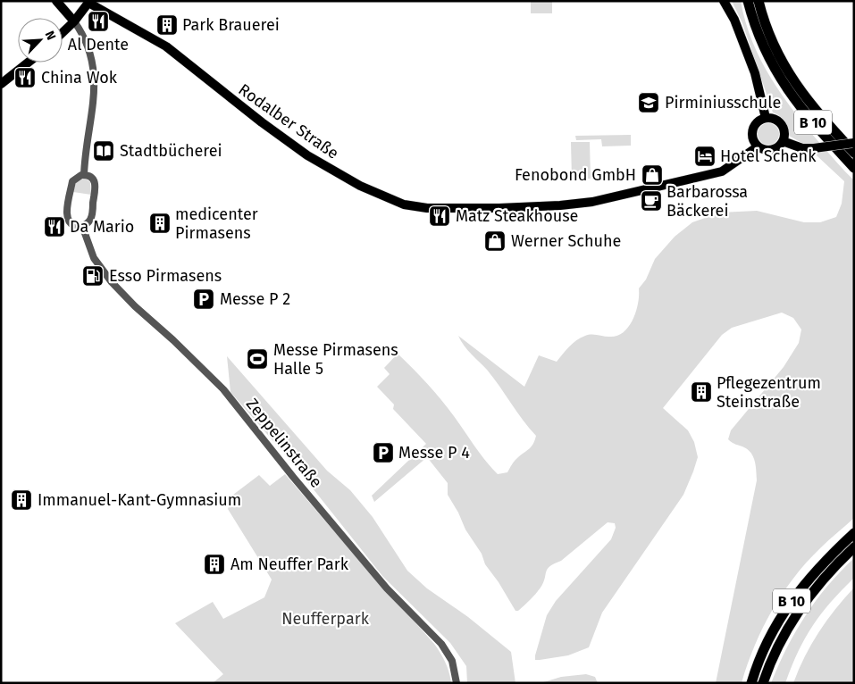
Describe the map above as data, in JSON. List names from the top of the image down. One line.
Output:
{"streets":{"highway":["B 10"],"main road":["Rodalber Straße"],"street":["Zeppelinstraße"]},"parks":["Neufferpark"],"places":{"restaurant":["Al Dente","China Wok","Matz Steakhouse","Da Mario"],"building":["Park Brauerei","medicenter Pirmasens","Pflegezentrum Steinstraße","Immanuel-Kant-Gymnasium","Am Neuffer Park"],"school or university":["Pirminiusschule"],"library":["Stadtbücherei"],"hotel":["Hotel Schenk"],"shop":["Fenobond GmbH","Werner Schuhe"],"cafe":["Barbarossa Bäckerei"],"fuel station":["Esso Pirmasens"],"parking":["Messe P 2","Messe P 4"],"sports":["Messe Pirmasens Halle 5"]},"north":"top right"}
